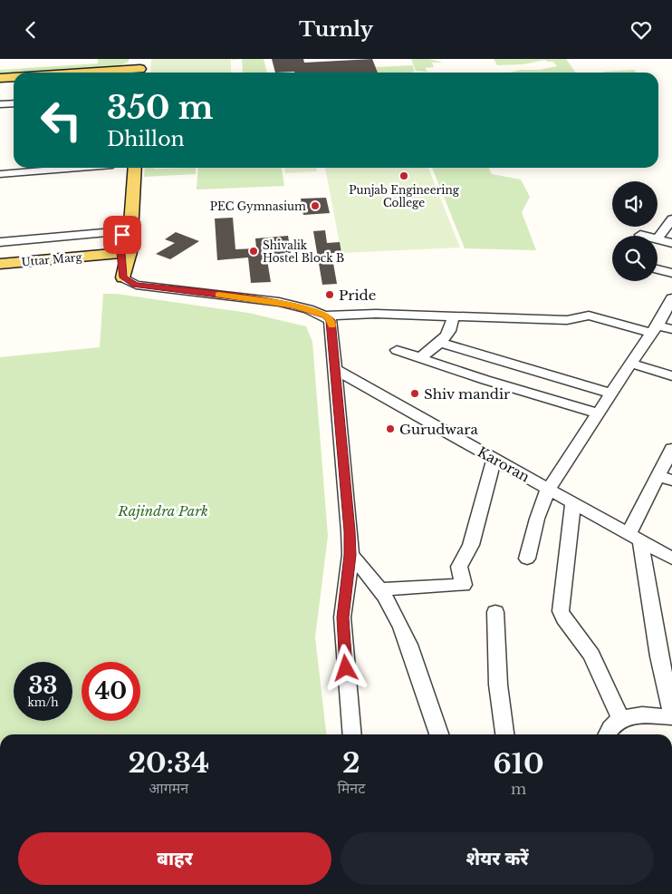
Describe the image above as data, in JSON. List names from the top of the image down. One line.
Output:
{"streets":{"main road":["Uttar Marg"],"street":["Karoran"]},"parks":["Rajindra Park"],"places":["Punjab Engineering College","PEC Gymnasium","Shivalik Hostel Block B","Pride","Shiv mandir","Gurudwara"],"page":{"header":"Turnly","turn":["350 m","Dhillon"],"speed":"33 km/h","limit":"40","eta":["20:34","आगमन","2","मिनट","610","m"],"buttons":["बाहर","शेयर करें"]}}
